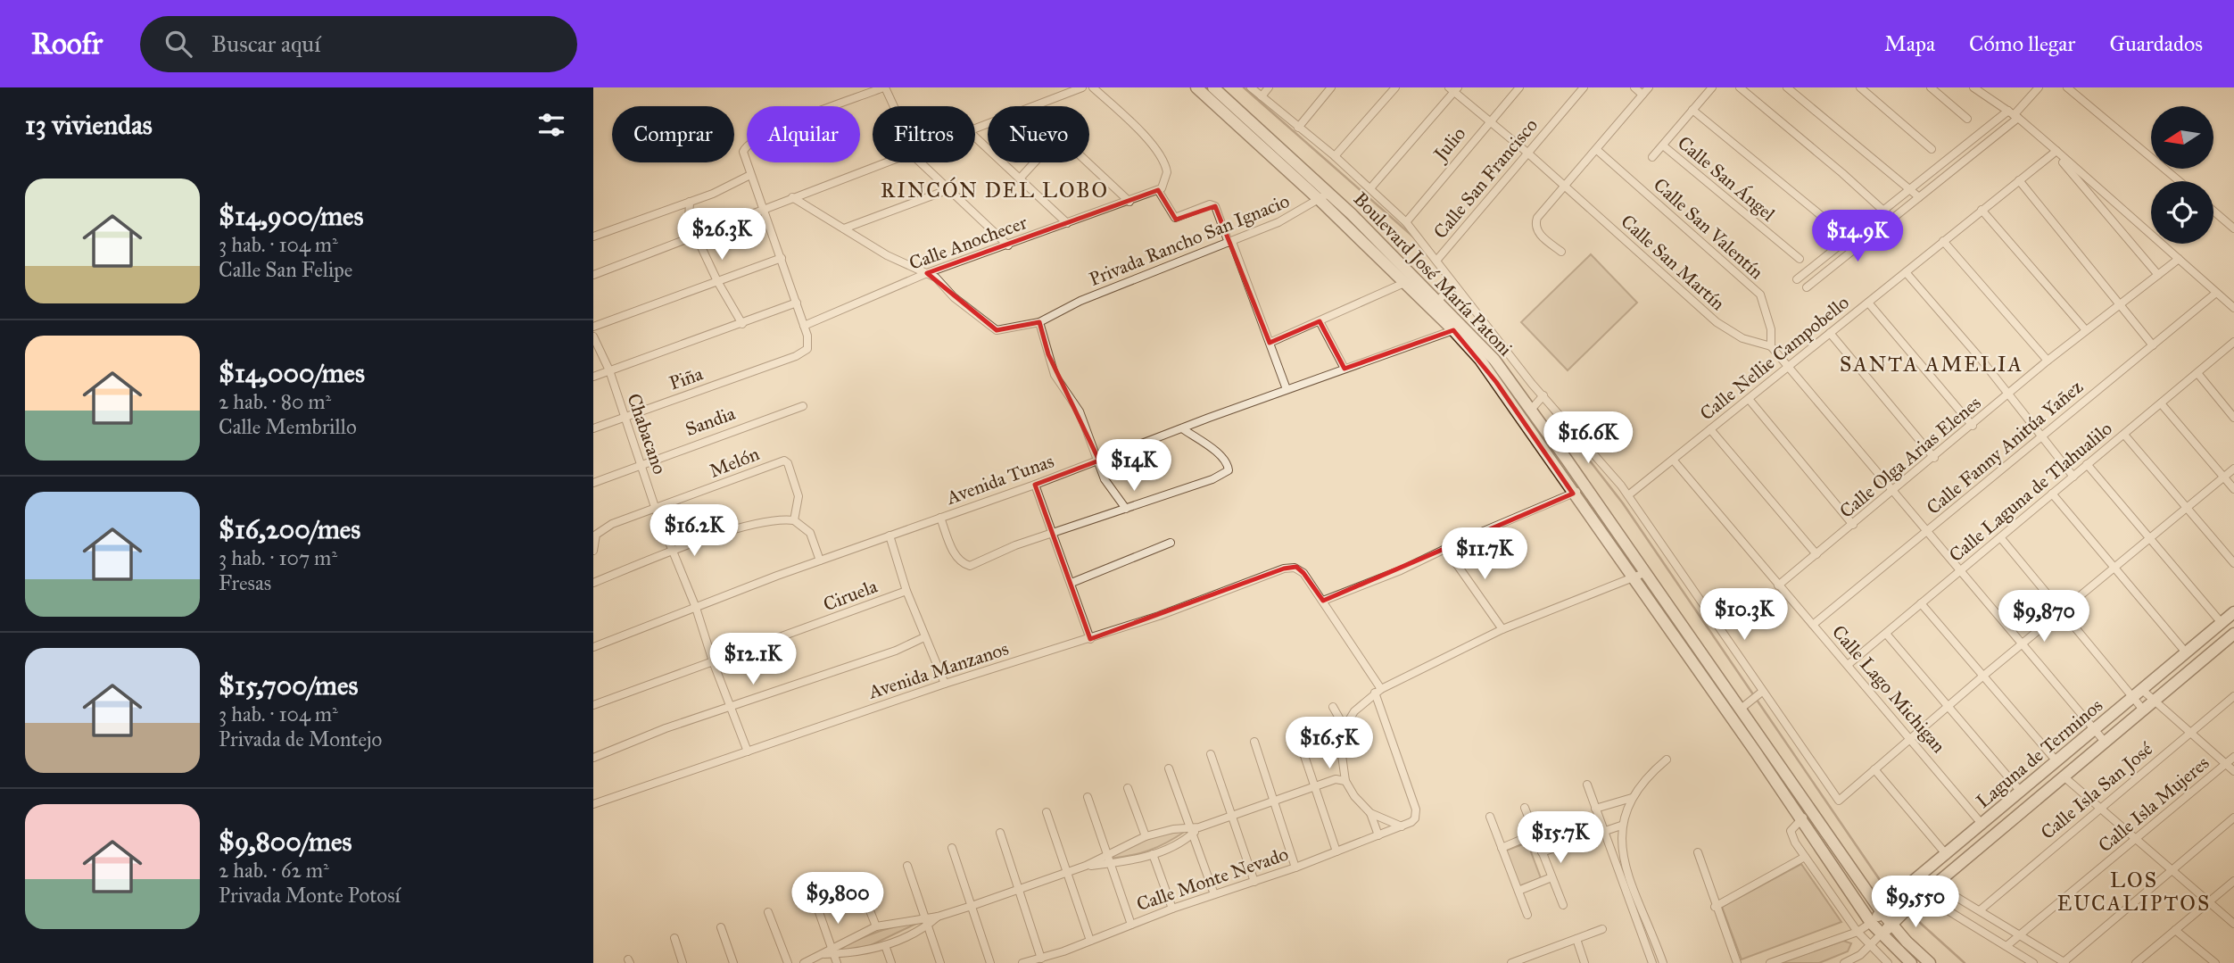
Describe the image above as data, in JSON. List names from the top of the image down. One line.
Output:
{"streets":{"main road":["Boulevard José María Patoni","Laguna de Terminos"],"street":["Julio","Calle San Francisco","Calle San Ángel","Calle San Valentín","Privada Rancho San Ignacio","Calle Anochecer","Calle San Martín","Calle Nellie Campobello","Piña","Sandia","Chabacano","Calle Fanny Anitúa Yañez","Calle Olga Arias Elenes","Melón","Avenida Tunas","Calle Laguna de Tlahualilo","Ciruela","Avenida Manzanos","Calle Lago Michigan","Calle Isla San José","Calle Isla Mujeres","Calle Monte Nevado"]},"crossings":[["Julio","Calle San Martín"],["Calle San Francisco","Calle San Martín"],["Calle San Valentín","Calle San Martín"],["Privada Rancho San Ignacio","Boulevard José María Patoni"],["Calle Anochecer","Piña"],["Boulevard José María Patoni","Avenida Tunas"],["Boulevard José María Patoni","Laguna de Terminos"],["Calle Nellie Campobello","Calle Lago Michigan"],["Piña","Chabacano"],["Sandia","Chabacano"],["Chabacano","Melón"],["Chabacano","Avenida Tunas"],["Chabacano","Ciruela"],["Chabacano","Avenida Manzanos"],["Calle Fanny Anitúa Yañez","Calle Lago Michigan"],["Calle Olga Arias Elenes","Calle Lago Michigan"],["Calle Laguna de Tlahualilo","Calle Lago Michigan"],["Calle Lago Michigan","Laguna de Terminos"]],"districts":["RINCÓN DEL LOBO","SANTA AMELIA","LOS EUCALIPTOS"],"north":"left","page":{"header":"Roofr","search":"Buscar aquí","nav":["Mapa","Cómo llegar","Guardados"],"heading":"13 viviendas","chip":["Comprar","Alquilar","Filtros","Nuevo"],"list":[{"name":"$14,900/mes","note":"3 hab. · 104 m² · Calle San Felipe"},{"name":"$14,000/mes","note":"2 hab. · 80 m² · Calle Membrillo"},{"name":"$16,200/mes","note":"3 hab. · 107 m² · Fresas"},{"name":"$15,700/mes","note":"3 hab. · 104 m² · Privada de Montejo"},{"name":"$9,800/mes","note":"2 hab. · 62 m² · Privada Monte Potosí"}],"price":["$26.3K","$14.9K","$16.6K","$14K","$16.2K","$11.7K","$10.3K","$9,870","$12.1K","$16.5K","$15.7K","$9,800","$9,550"]}}
